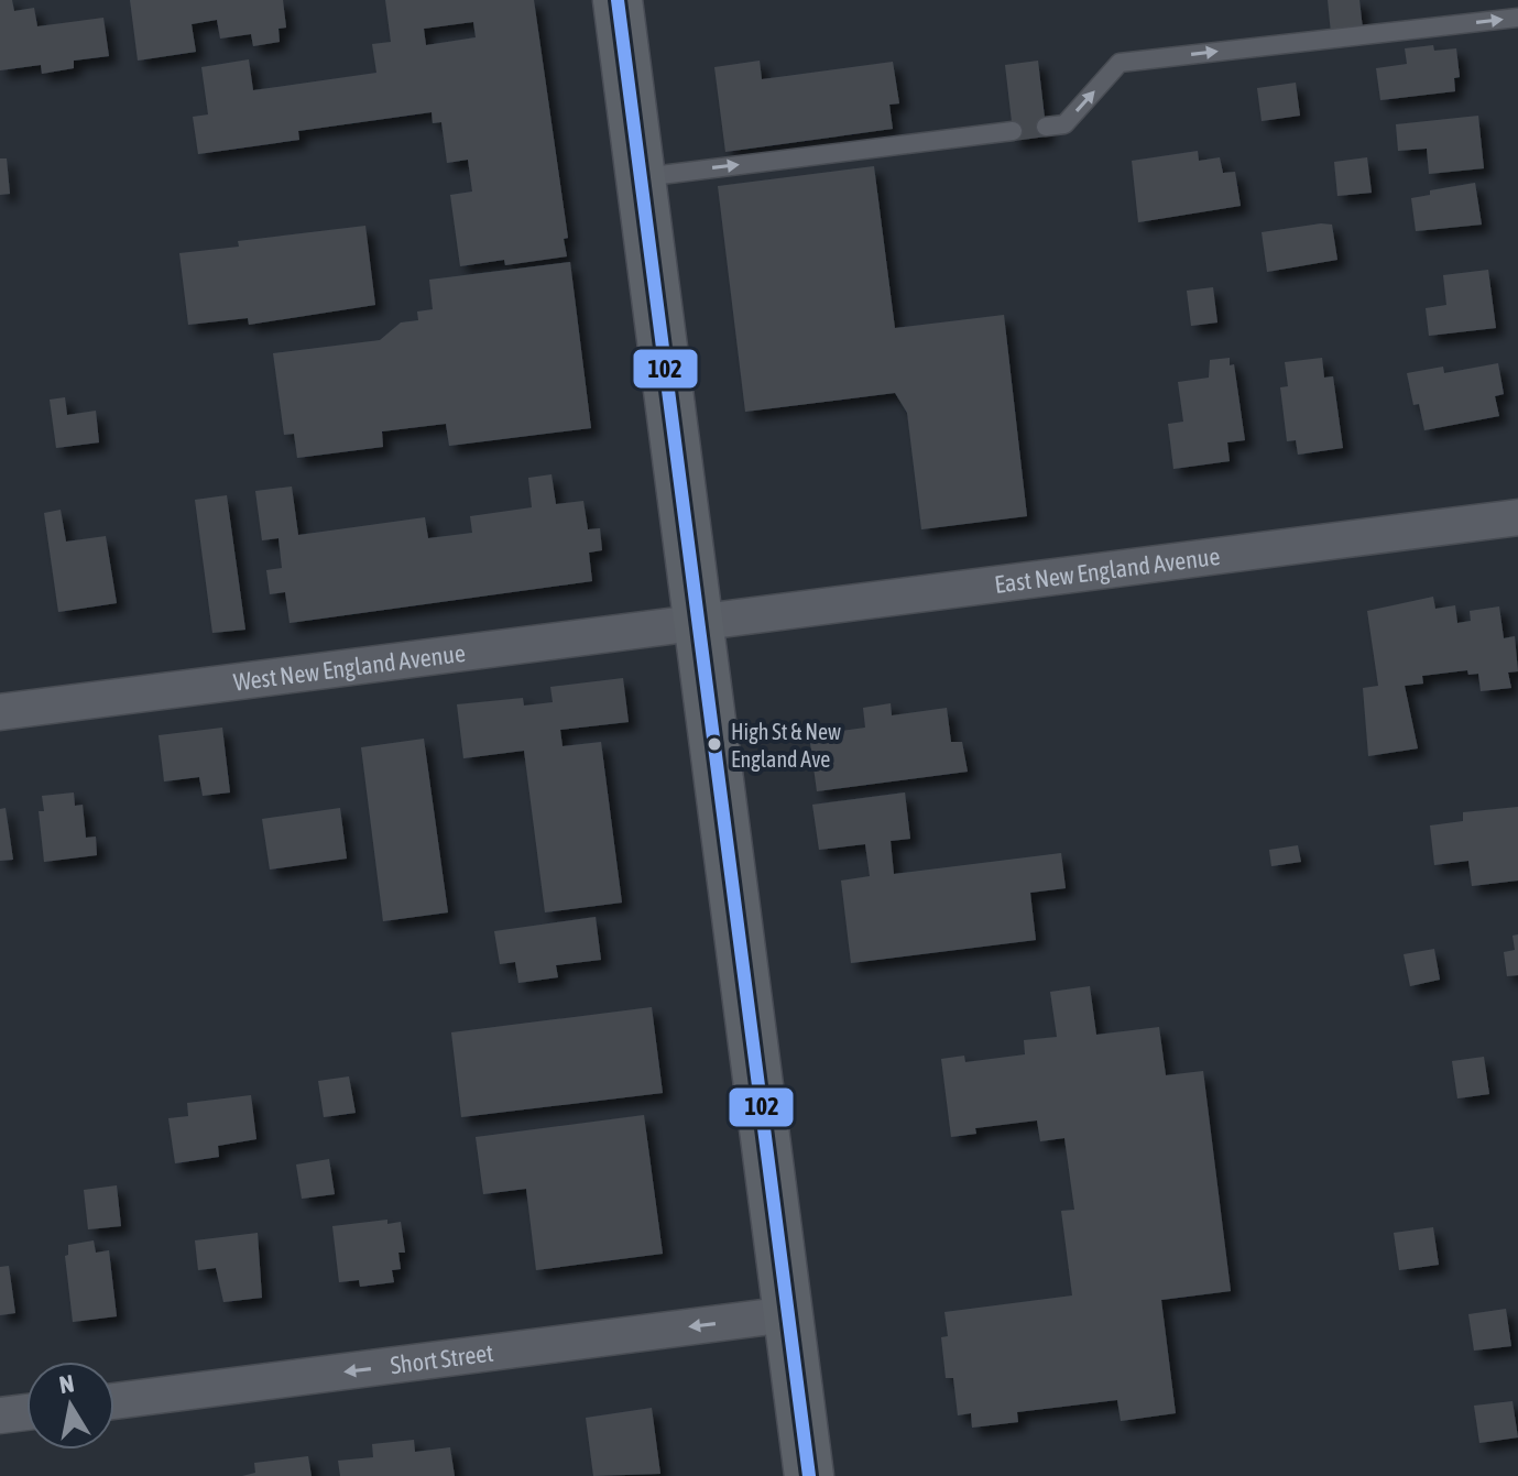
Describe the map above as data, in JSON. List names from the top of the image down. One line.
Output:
{"streets":{"street":["East New England Avenue","West New England Avenue","Short Street"]},"crossings":[["East New England Avenue","West New England Avenue"]],"one_way":["Short Street"],"places":["High St & New England Ave"],"lines":["transit line 102"],"north":"top"}
